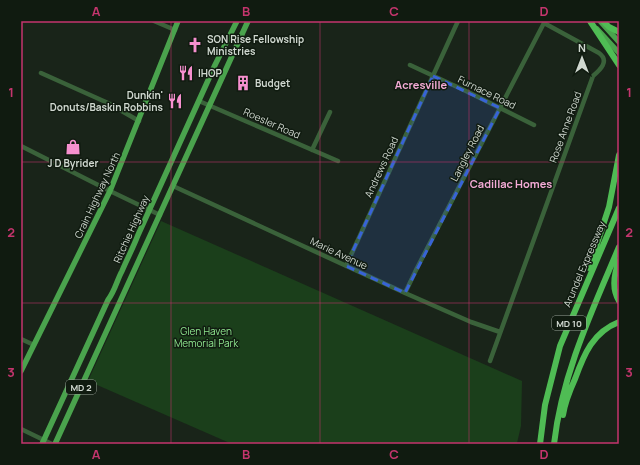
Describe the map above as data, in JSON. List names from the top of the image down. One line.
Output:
{"streets":{"highway":["Arundel Expressway","MD 10"],"main road":["Crain Highway North","Ritchie Highway","MD 2"],"street":["Furnace Road","Roesler Road","Rose Anne Road","Langley Road","Andrews Road","Marie Avenue"]},"crossings":[["Furnace Road","Langley Road"],["Furnace Road","Andrews Road"],["Roesler Road","Ritchie Highway"],["Rose Anne Road","Langley Road"],["Rose Anne Road","Marie Avenue"],["Langley Road","Marie Avenue"],["Andrews Road","Marie Avenue"],["Ritchie Highway","Marie Avenue"]],"districts":["Acresville","Cadillac Homes"],"parks":["Glen Haven Memorial Park"],"places":{"church":["SON Rise Fellowship Ministries"],"restaurant":["IHOP","Dunkin' Donuts/Baskin Robbins"],"building":["Budget"],"shop":["J D Byrider"]},"north":"top","grid":{"columns":["A","B","C","D"],"rows":["1","2","3"]}}
